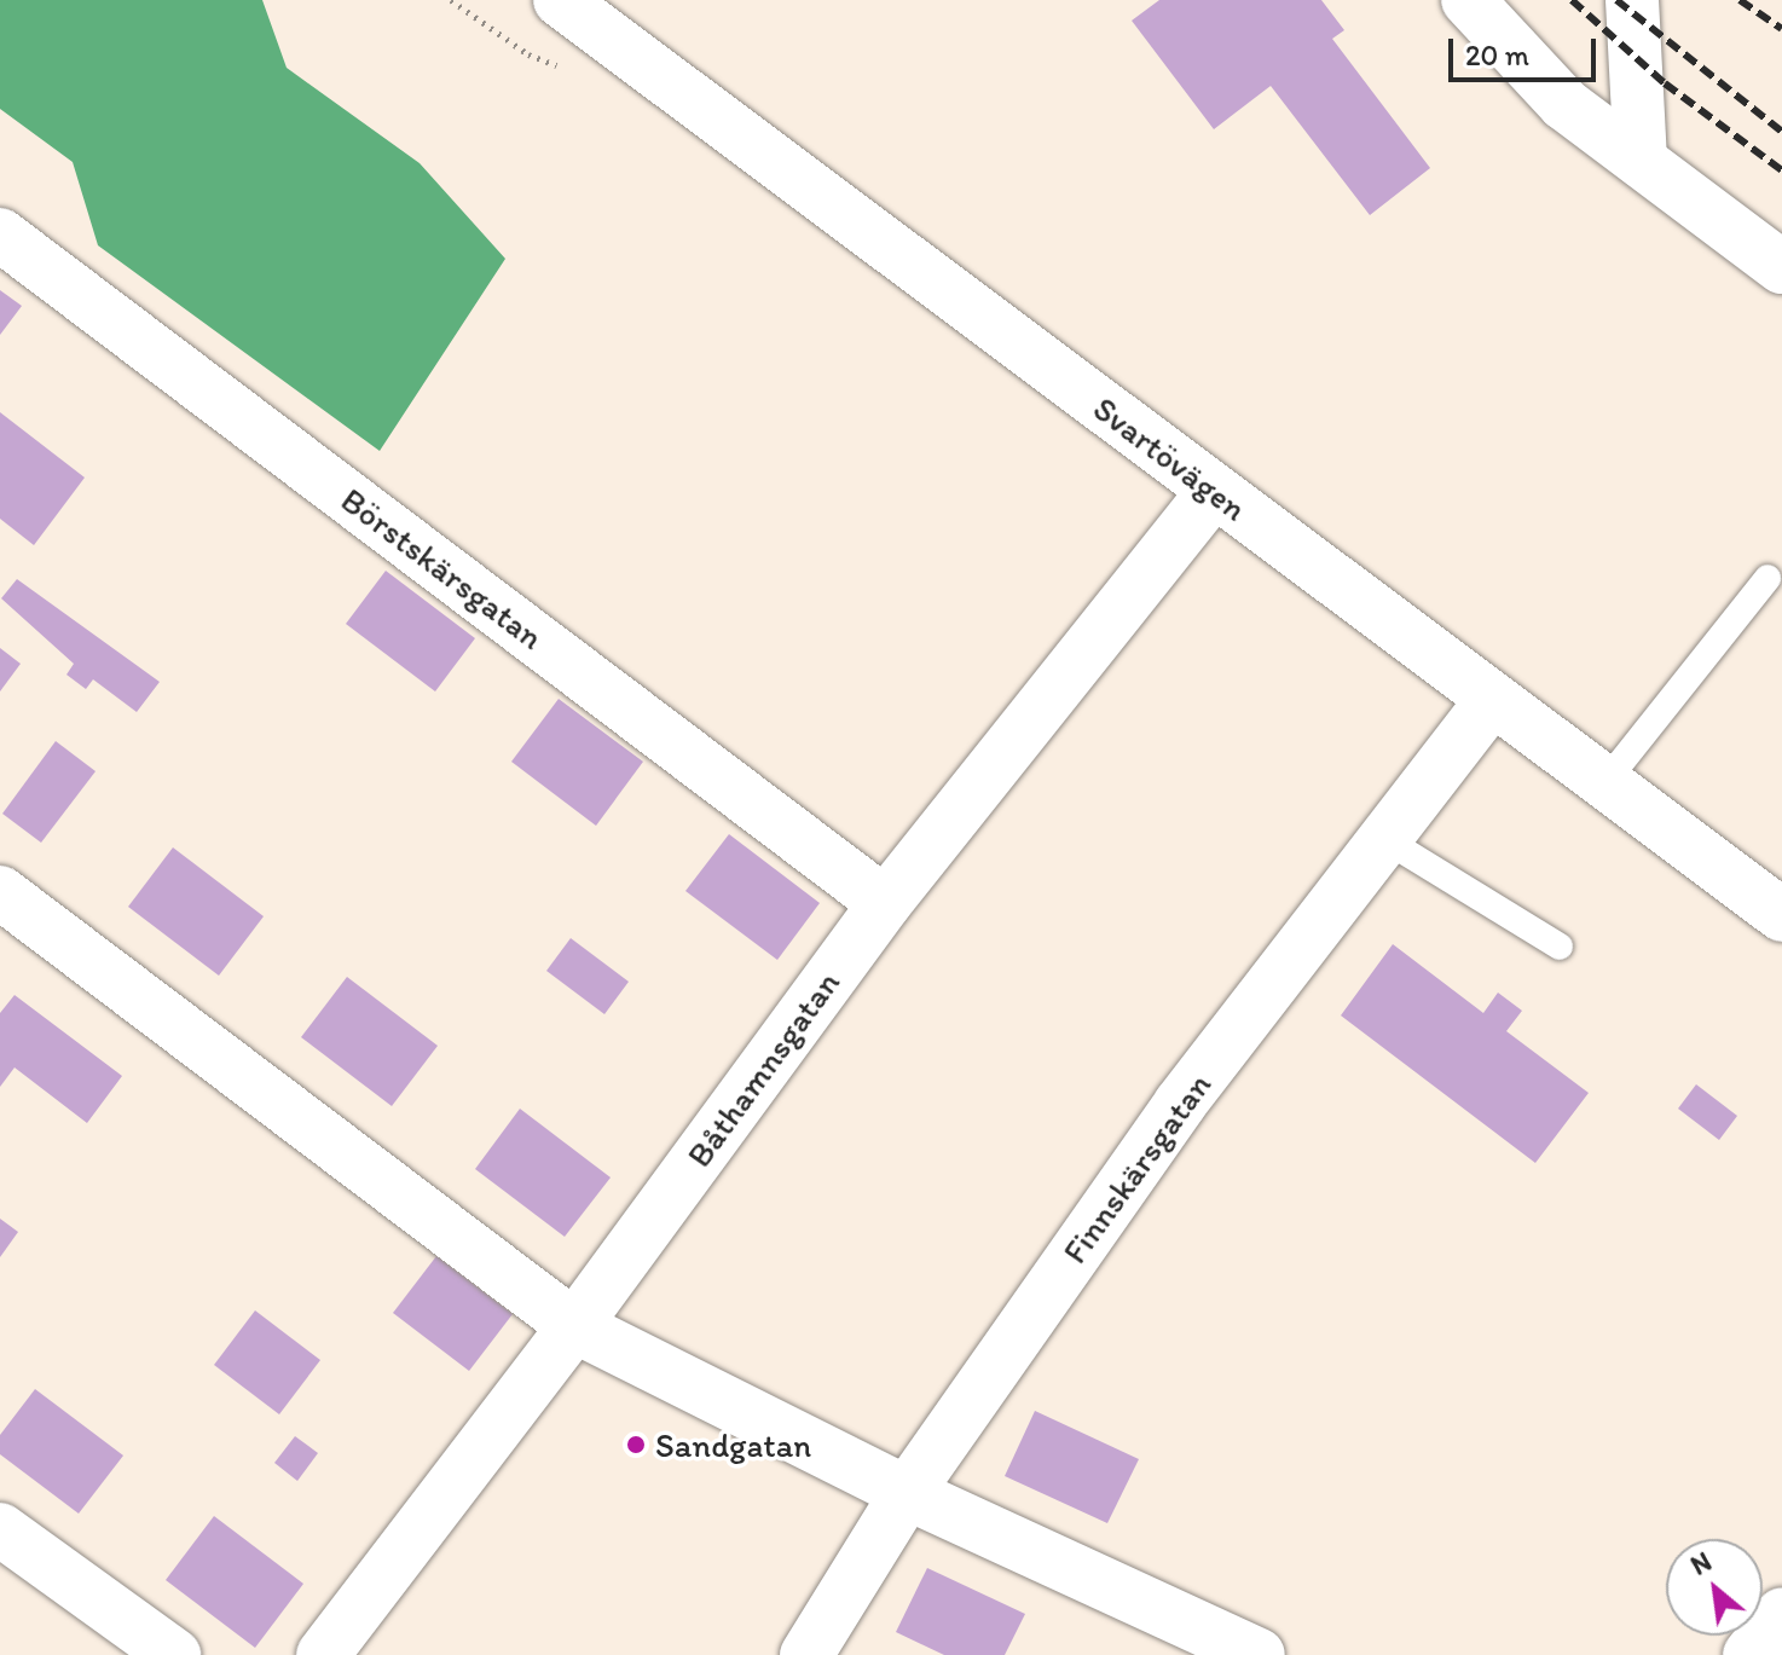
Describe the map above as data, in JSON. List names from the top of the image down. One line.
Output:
{"streets":{"street":["Svartövägen","Börstskärsgatan","Båthamnsgatan","Finnskärsgatan"]},"crossings":[["Svartövägen","Båthamnsgatan"],["Svartövägen","Finnskärsgatan"],["Börstskärsgatan","Båthamnsgatan"]],"places":["Sandgatan"],"scale_bar":"20 m","north":"top left"}
